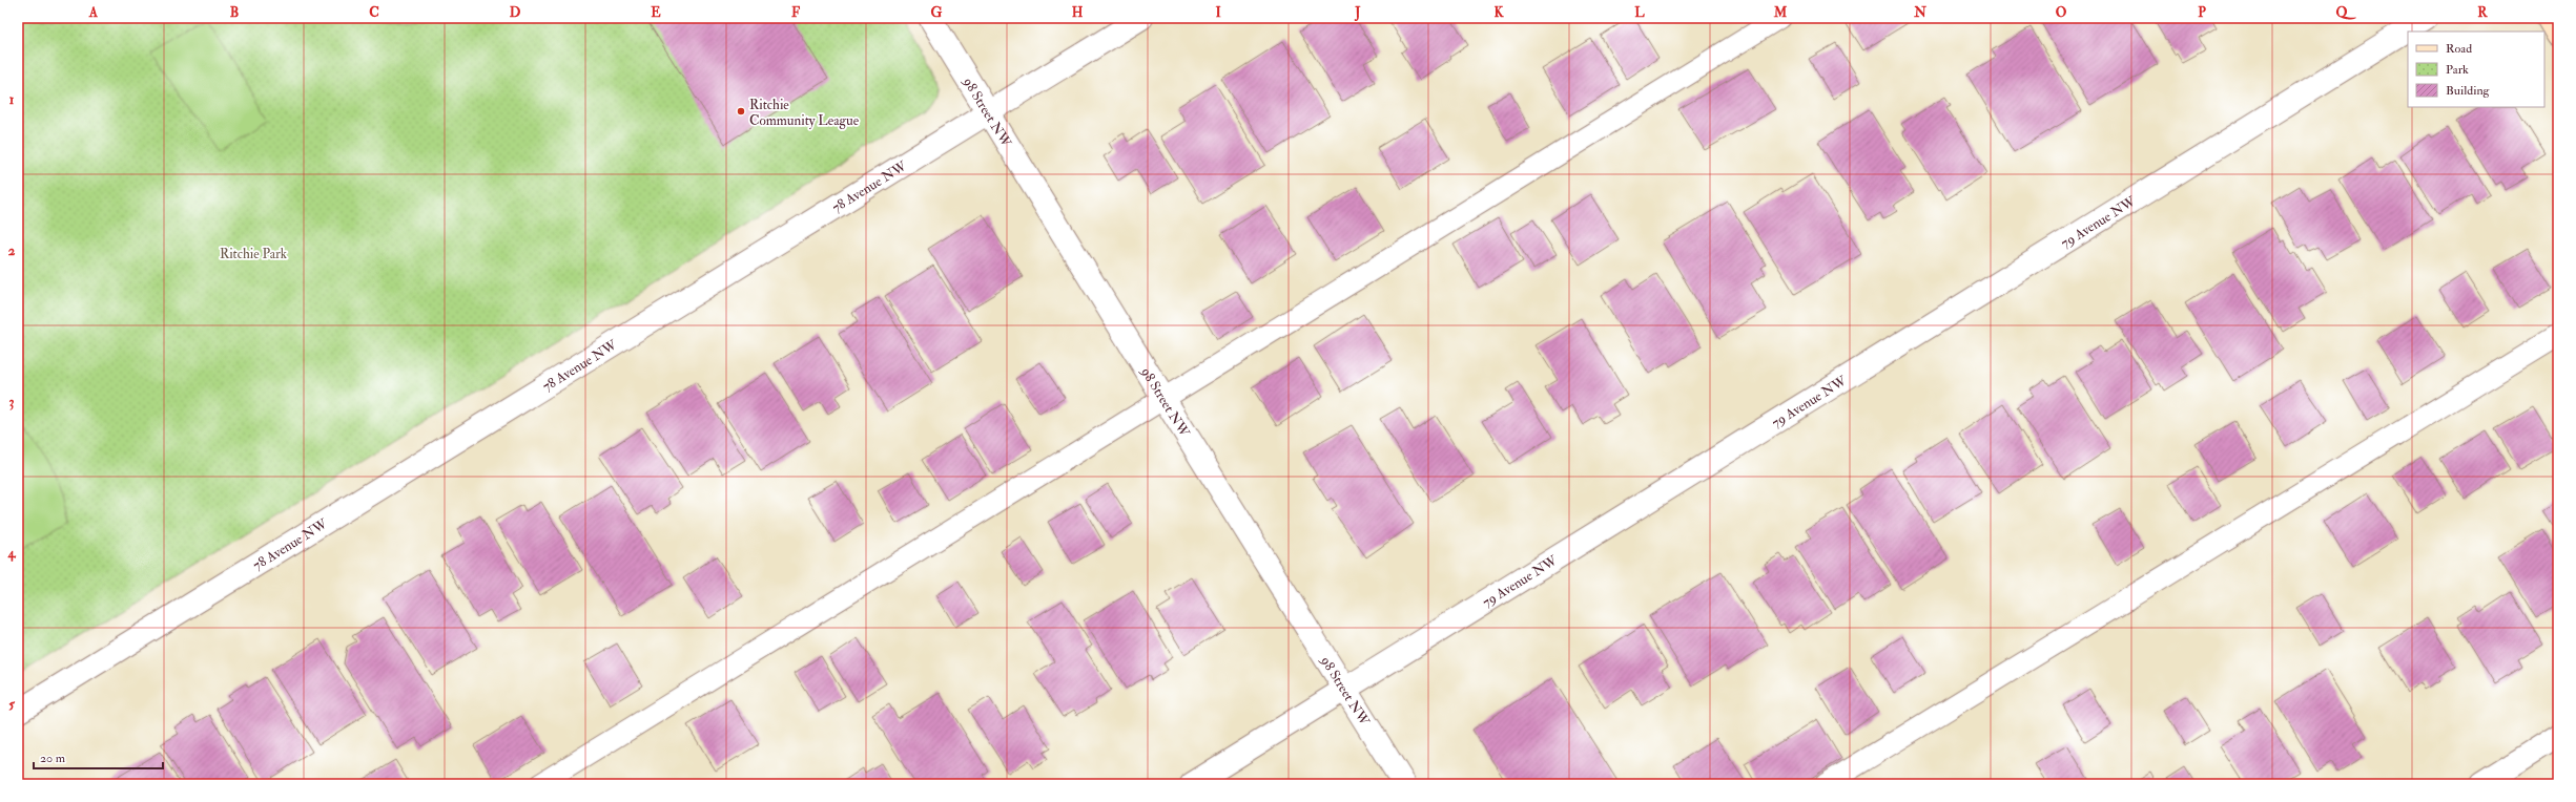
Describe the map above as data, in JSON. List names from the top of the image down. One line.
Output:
{"streets":{"street":["98 Street NW","78 Avenue NW","79 Avenue NW"]},"crossings":[["98 Street NW","78 Avenue NW"],["98 Street NW","79 Avenue NW"]],"parks":["Ritchie Park"],"places":["Ritchie Community League"],"legend":["Road","Park","Building"],"scale_bar":"20 m","grid":{"columns":["A","B","C","D","E","F","G","H","I","J","K","L","M","N","O","P","Q","R"],"rows":["1","2","3","4","5"]}}
